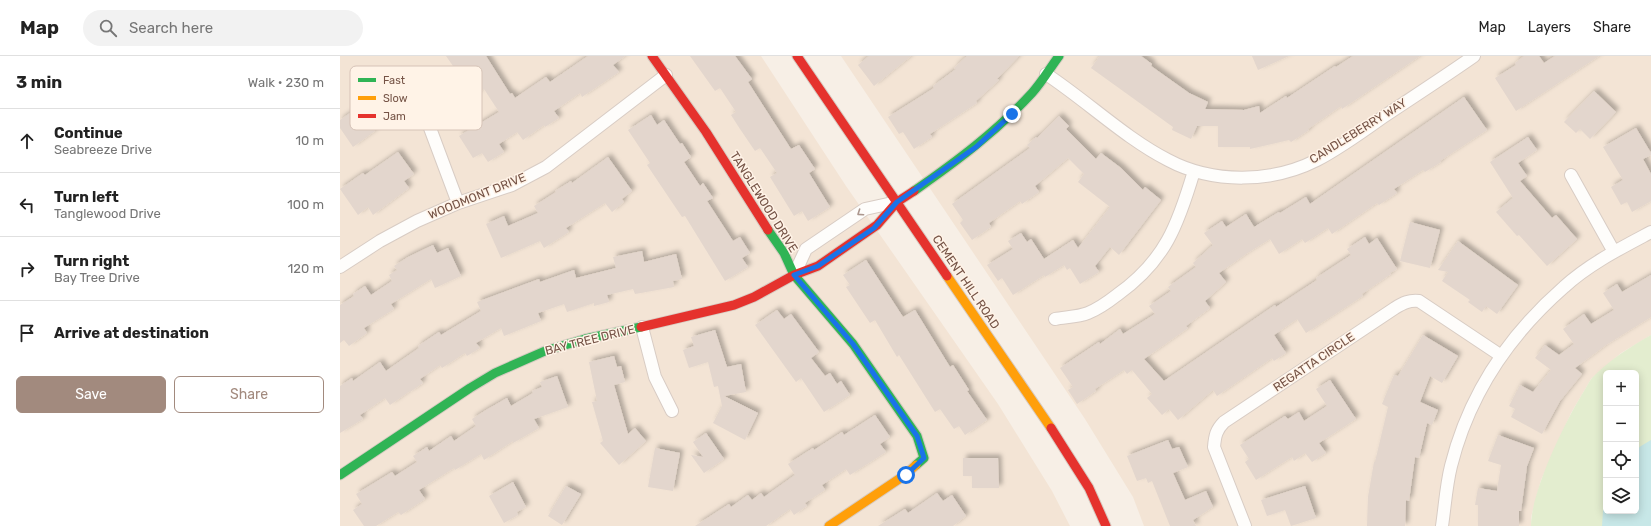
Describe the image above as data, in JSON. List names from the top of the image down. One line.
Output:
{"streets":{"street":["CANDLEBERRY WAY","WOODMONT DRIVE","TANGLEWOOD DRIVE","CEMENT HILL ROAD","BAY TREE DRIVE","REGATTA CIRCLE"]},"crossings":[["CANDLEBERRY WAY","BAY TREE DRIVE"],["WOODMONT DRIVE","TANGLEWOOD DRIVE"],["TANGLEWOOD DRIVE","BAY TREE DRIVE"],["CEMENT HILL ROAD","BAY TREE DRIVE"]],"legend":["Fast","Slow","Jam"],"page":{"header":"Map","search":"Search here","nav":["Map","Layers","Share"],"heading":["3 min","Walk · 230 m"],"list":[["Continue","Seabreeze Drive","10 m"],["Turn left","Tanglewood Drive","100 m"],["Turn right","Bay Tree Drive","120 m"],"Arrive at destination"],"buttons":["Save","Share"],"map_buttons":["+","−"]}}
